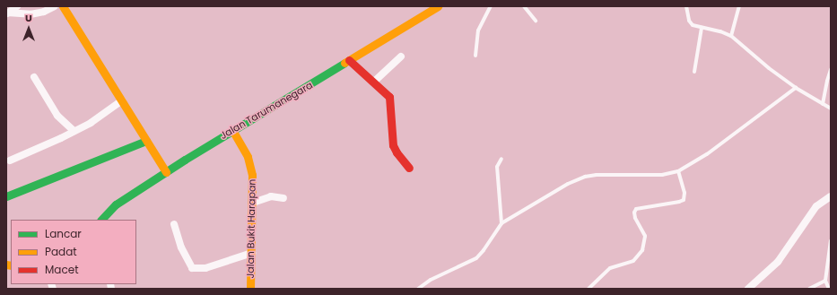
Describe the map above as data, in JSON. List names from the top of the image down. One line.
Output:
{"streets":{"street":["Jalan Tarumanegara","Jalan Bukit Harapan"]},"crossings":[["Jalan Tarumanegara","Jalan Bukit Harapan"]],"legend":["Lancar","Padat","Macet"],"north":"top"}
